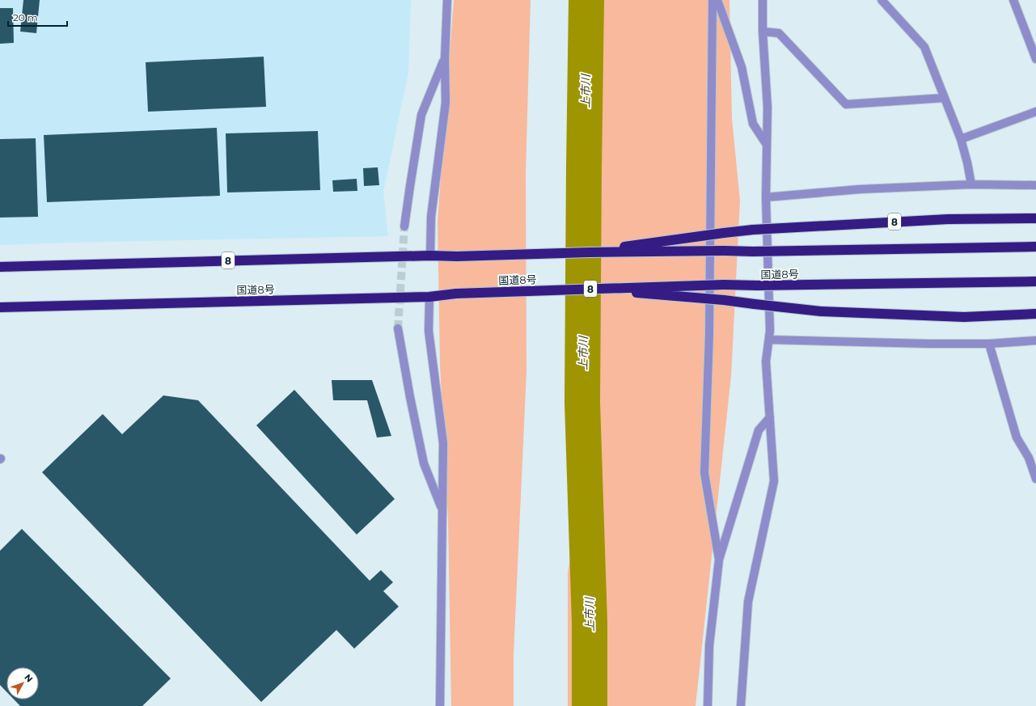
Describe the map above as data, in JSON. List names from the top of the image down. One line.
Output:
{"streets":{"highway":["8","国道8号"]},"crossings":[["8","国道8号"]],"water":["上市川"],"scale_bar":"20 m","north":"top right"}
